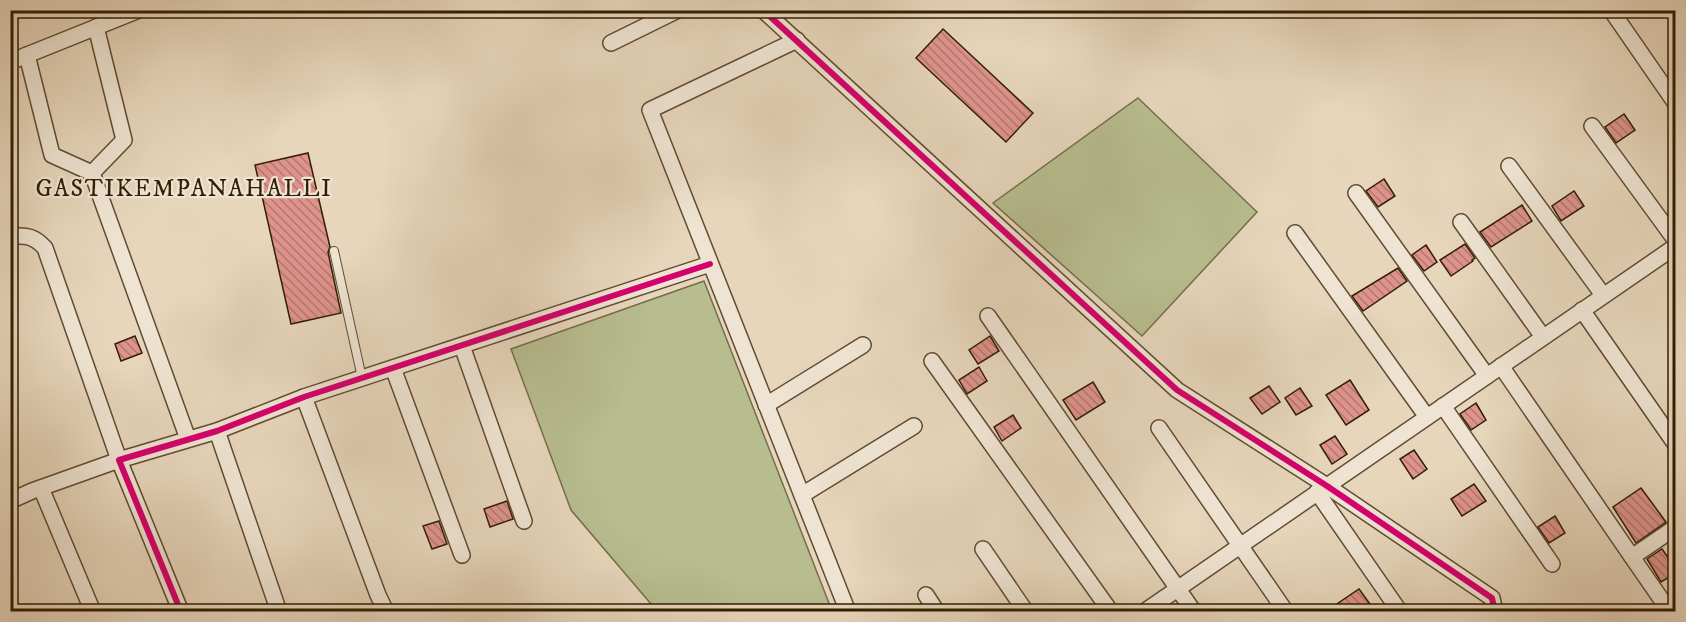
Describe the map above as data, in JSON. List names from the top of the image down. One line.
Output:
{"districts":["GASTIKEMPANAHALLI"]}
